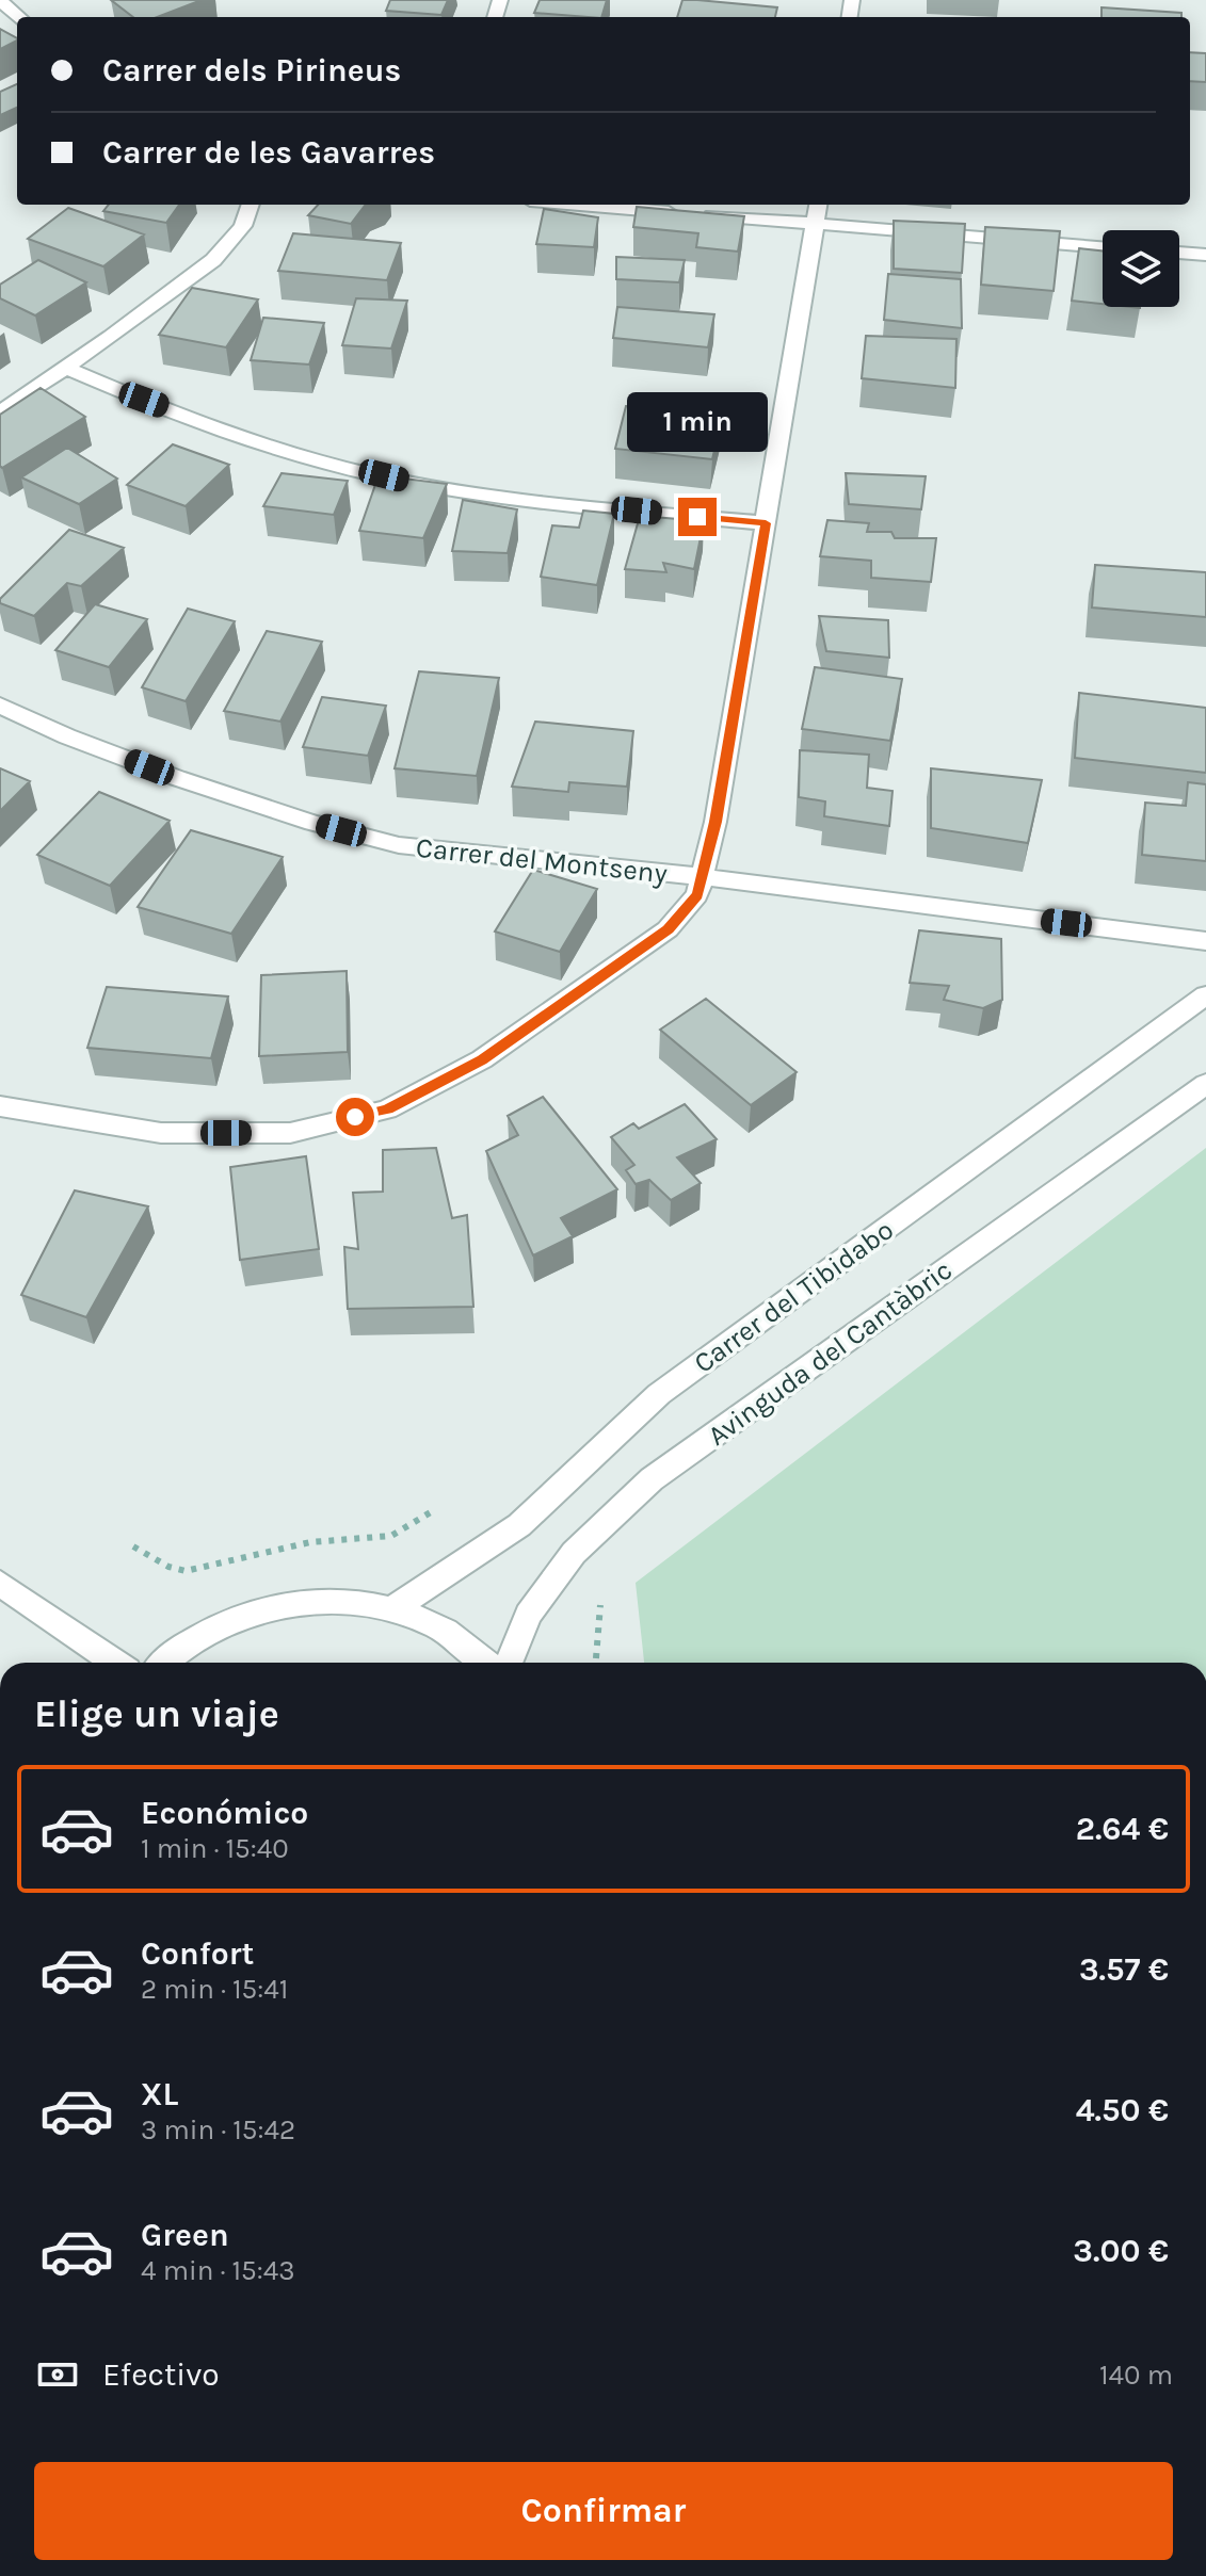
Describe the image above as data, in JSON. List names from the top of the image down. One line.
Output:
{"streets":{"street":["Carrer del Montseny","Carrer del Tibidabo","Avinguda del Cantàbric"]},"page":{"banner":["Carrer dels Pirineus","Carrer de les Gavarres"],"bubble":"1 min","heading":"Elige un viaje","list":[{"name":"Económico","note":"1 min · 15:40","value":"2.64 €"},{"name":"Confort","note":"2 min · 15:41","value":"3.57 €"},{"name":"XL","note":"3 min · 15:42","value":"4.50 €"},{"name":"Green","note":"4 min · 15:43","value":"3.00 €"}],"pay":["Efectivo","140 m"],"buttons":"Confirmar"}}
